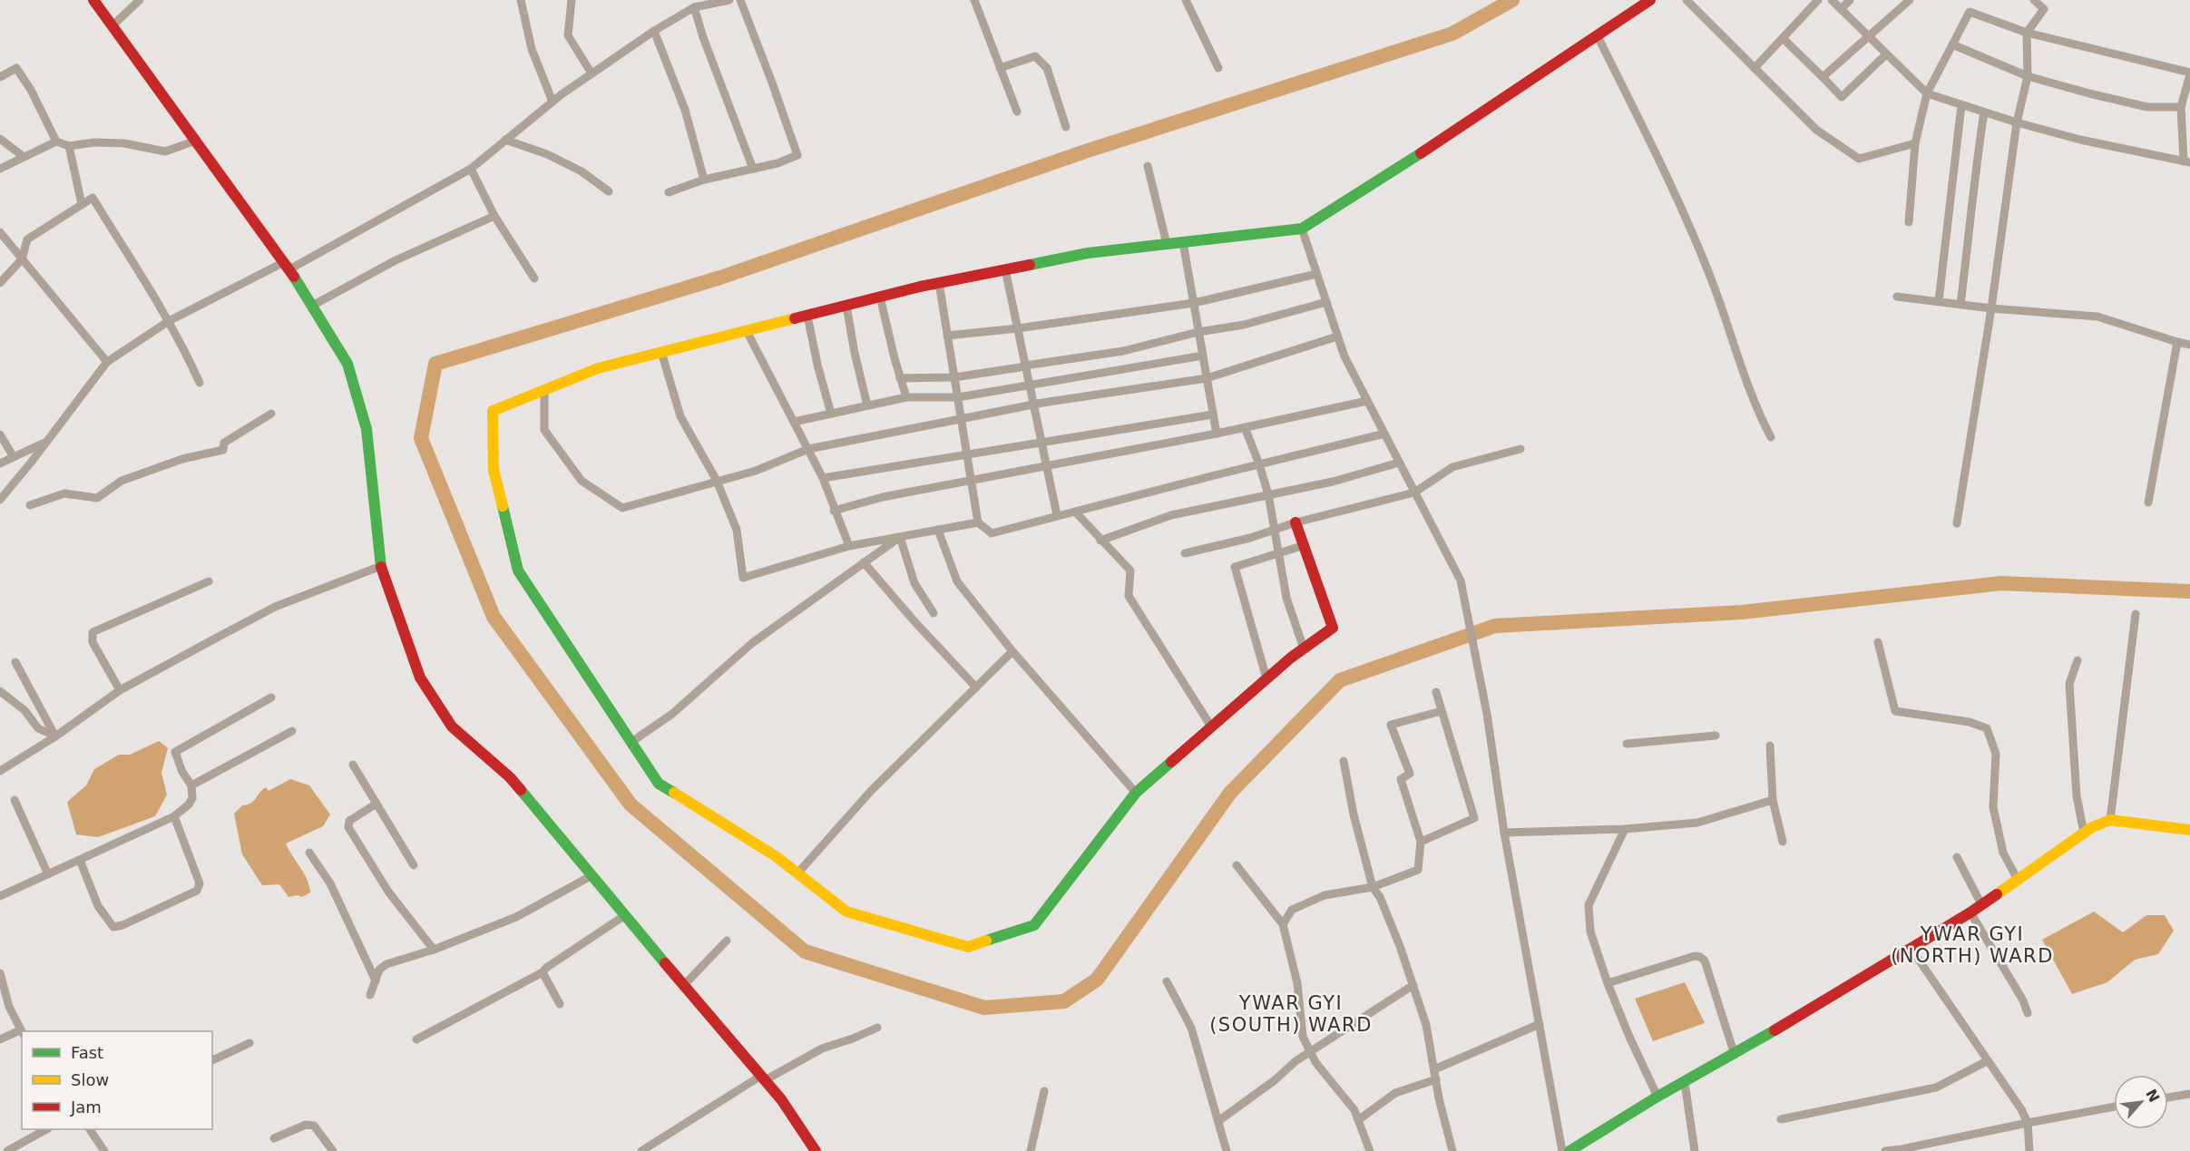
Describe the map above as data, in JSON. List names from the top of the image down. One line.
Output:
{"districts":["YWAR GYI (NORTH) WARD","YWAR GYI (SOUTH) WARD"],"legend":["Fast","Slow","Jam"],"north":"top right"}
